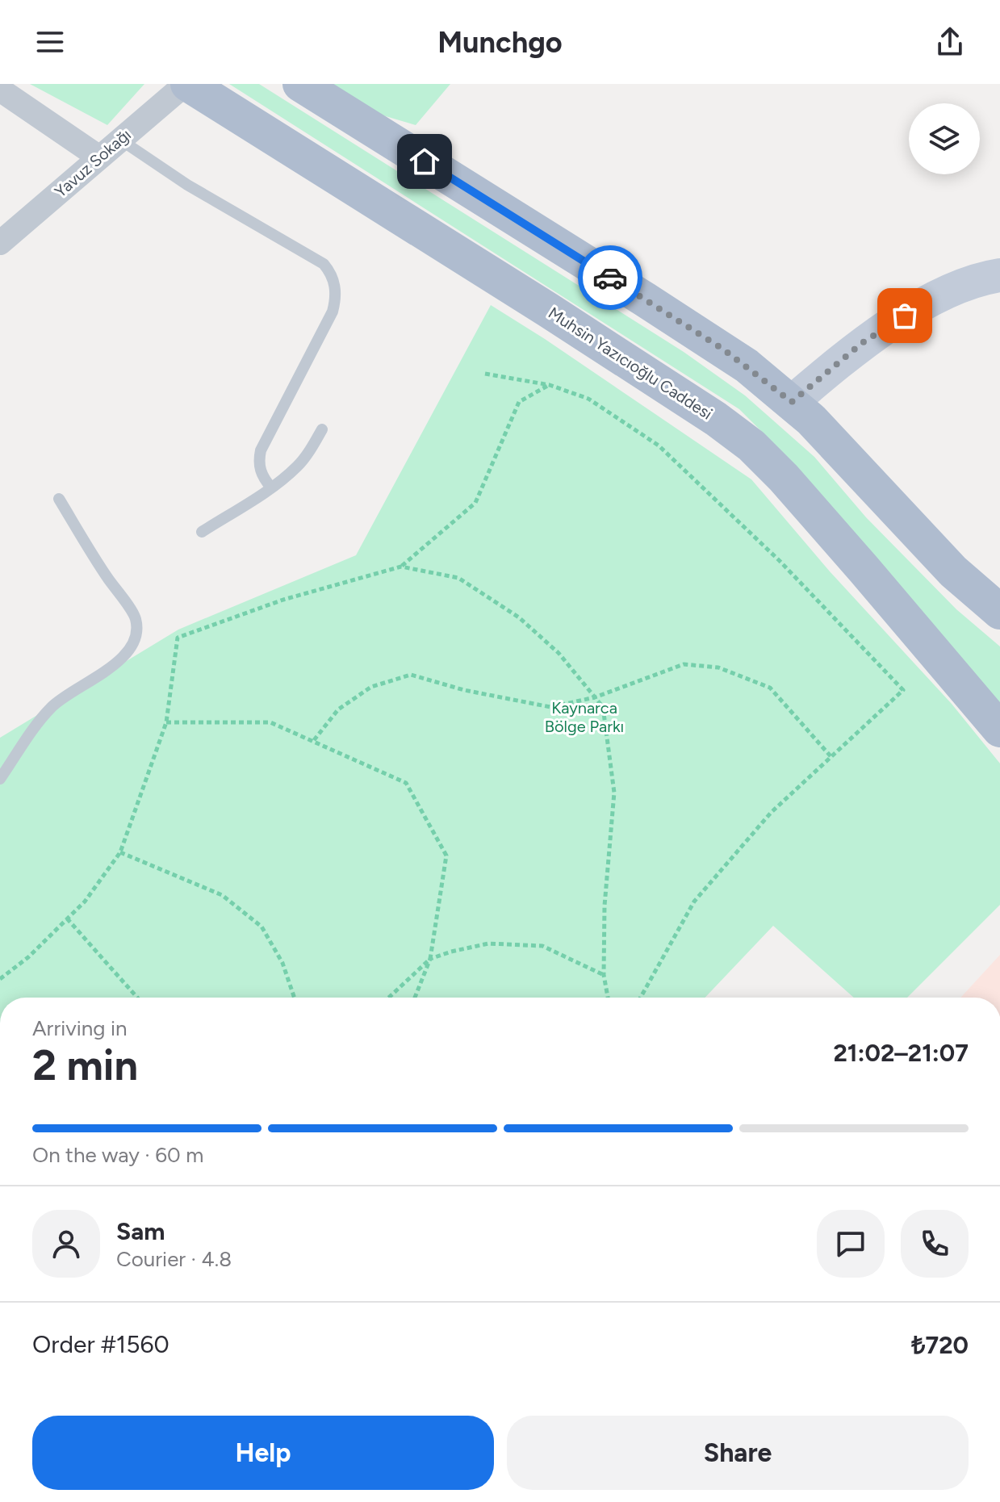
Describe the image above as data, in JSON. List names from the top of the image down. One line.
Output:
{"streets":{"main road":["Muhsin Yazıcıoğlu Caddesi"],"street":["Yavuz Sokağı"]},"crossings":[["Yavuz Sokağı","Muhsin Yazıcıoğlu Caddesi"]],"parks":["Kaynarca Bölge Parkı"],"page":{"header":"Munchgo","heading":["2 min","Arriving in","21:02–21:07"],"panel":["Sam","Courier · 4.8","Order #1560","₺720"],"bar":"On the way · 60 m","buttons":["Help","Share"]}}
